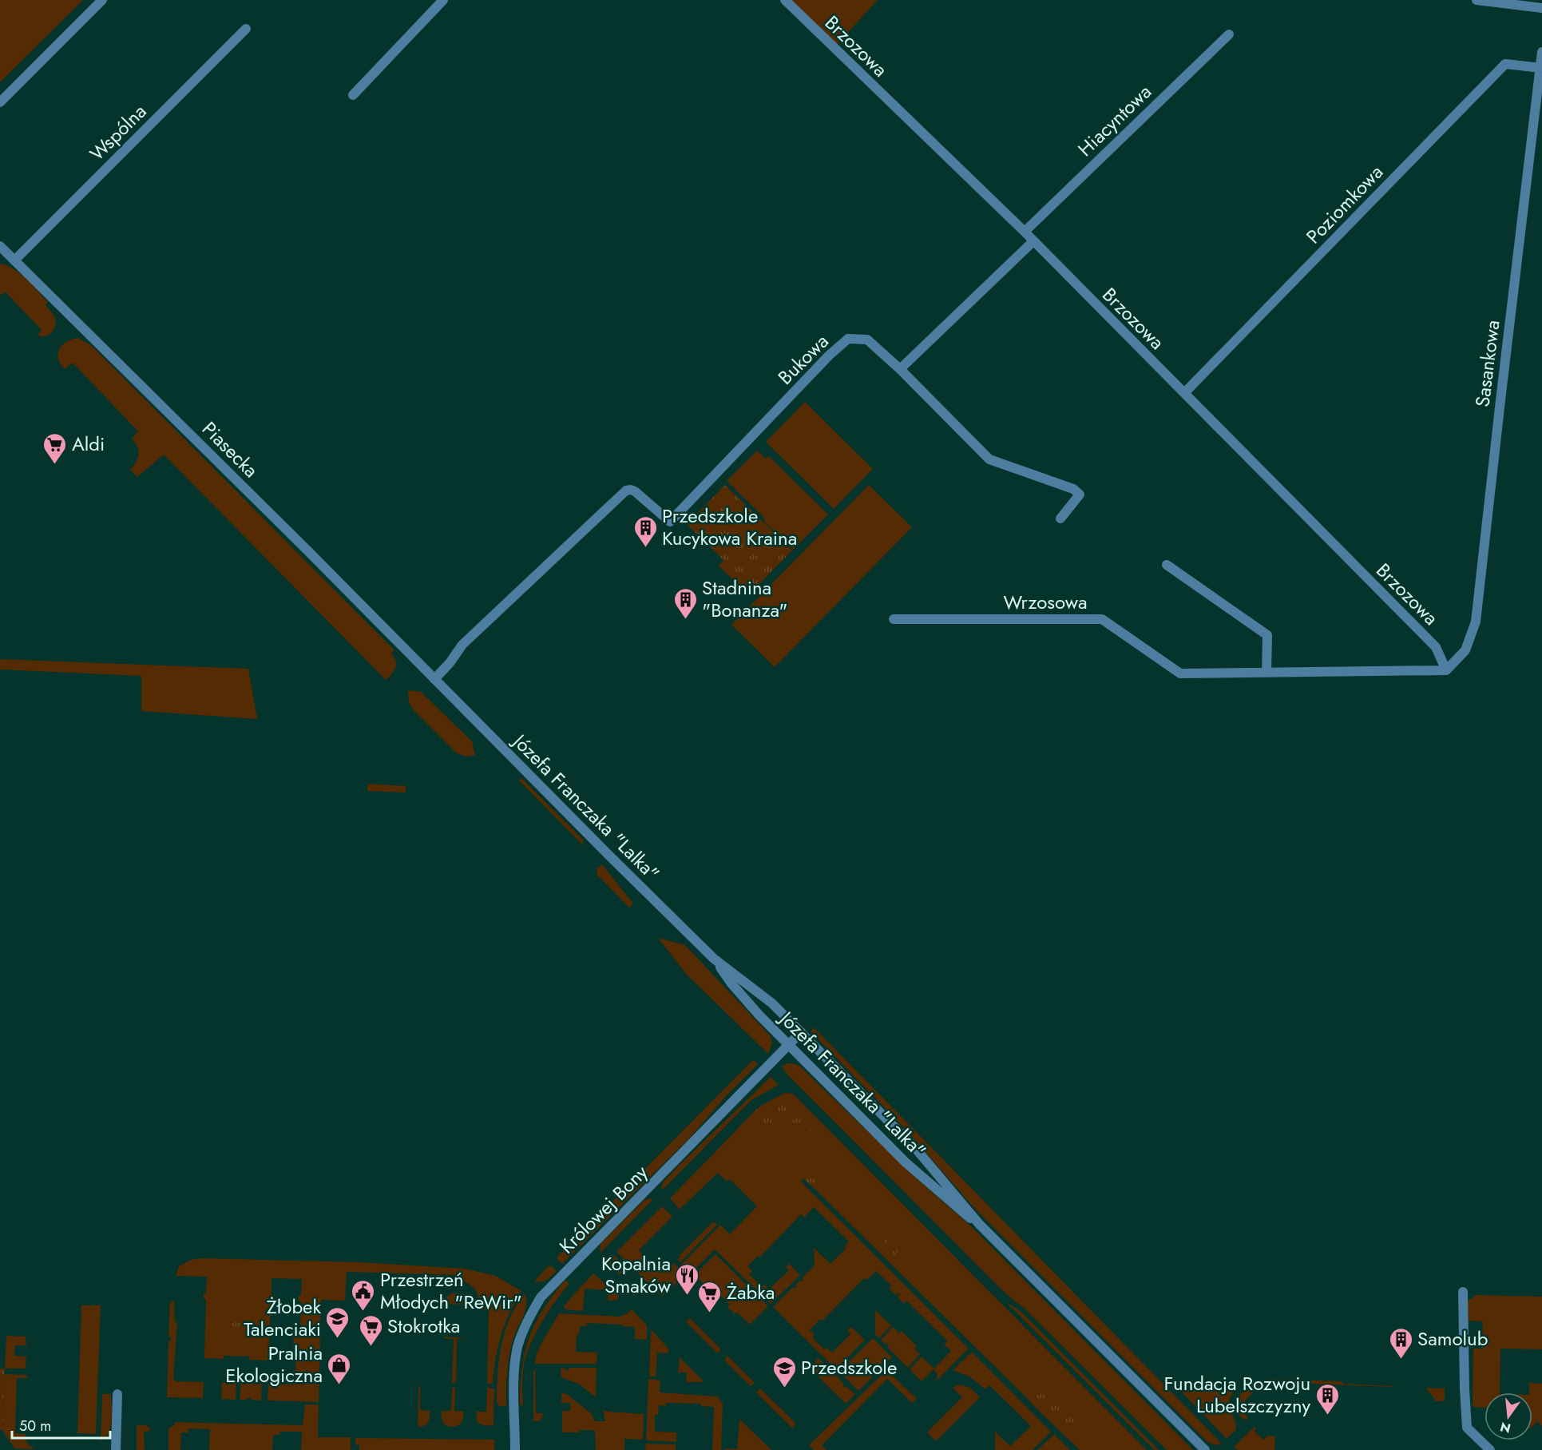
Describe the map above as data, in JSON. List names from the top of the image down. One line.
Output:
{"streets":{"street":["Brzozowa","Hiacyntowa","Wspólna","Poziomkowa","Bukowa","Sasankowa","Piasecka","Wrzosowa","Józefa Franczaka \"Lalka\"","Królowej Bony"]},"crossings":[["Brzozowa","Hiacyntowa"],["Brzozowa","Poziomkowa"],["Brzozowa","Sasankowa"],["Brzozowa","Wrzosowa"],["Wspólna","Piasecka"],["Poziomkowa","Sasankowa"],["Bukowa","Piasecka"],["Bukowa","Józefa Franczaka \"Lalka\""],["Sasankowa","Wrzosowa"],["Piasecka","Józefa Franczaka \"Lalka\""],["Józefa Franczaka \"Lalka\"","Królowej Bony"]],"places":{"supermarket":["Aldi","Żabka","Stokrotka"],"building":["Przedszkole Kucykowa Kraina","Stadnina \"Bonanza\"","Samolub","Fundacja Rozwoju Lubelszczyzny"],"restaurant":["Kopalnia Smaków"],"public building":["Przestrzeń Młodych \"ReWir\""],"school or university":["Żłobek Talenciaki","Przedszkole"],"shop":["Pralnia Ekologiczna"]},"scale_bar":"50 m","north":"bottom"}
